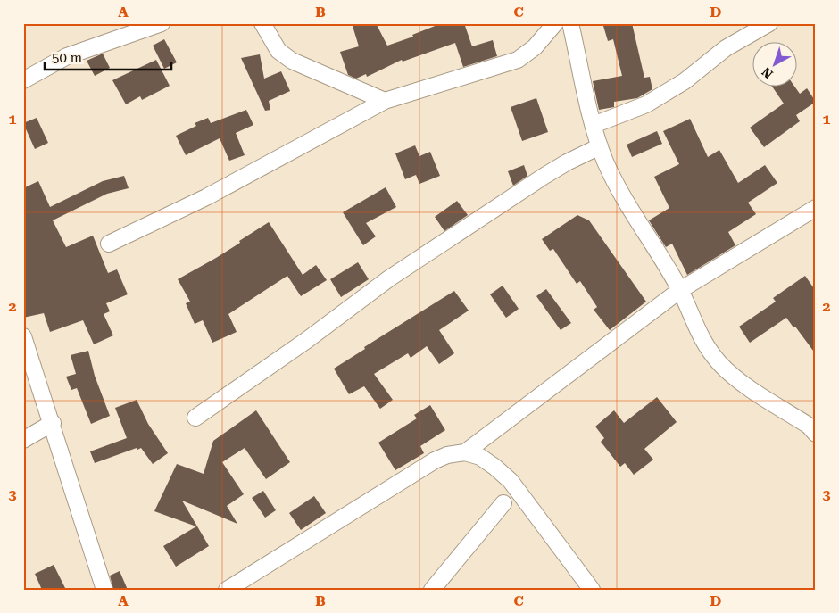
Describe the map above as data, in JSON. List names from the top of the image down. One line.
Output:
{"scale_bar":"50 m","north":"bottom left","grid":{"columns":["A","B","C","D"],"rows":["1","2","3"]}}
